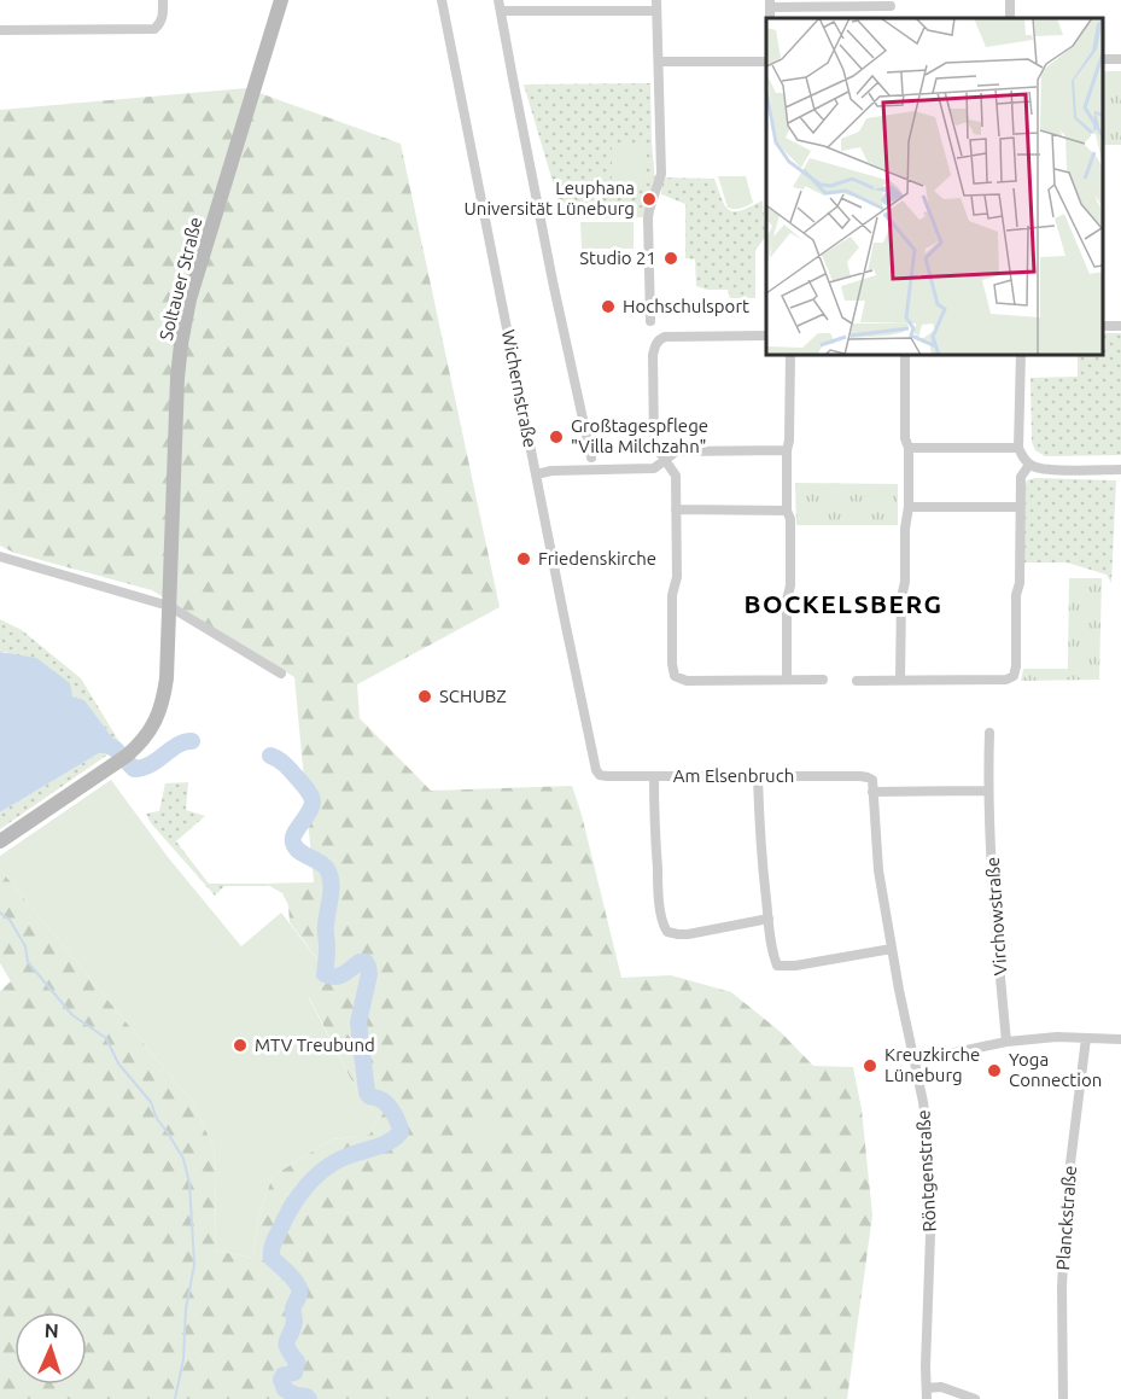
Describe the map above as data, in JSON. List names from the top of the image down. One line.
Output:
{"streets":{"street":["Soltauer Straße","Wichernstraße","Am Elsenbruch","Virchowstraße","Röntgenstraße","Planckstraße"]},"crossings":[["Wichernstraße","Am Elsenbruch"],["Am Elsenbruch","Röntgenstraße"]],"districts":["BOCKELSBERG"],"places":["Leuphana Universität Lüneburg","Studio 21","Hochschulsport","Großtagespflege \"Villa Milchzahn\"","Friedenskirche","SCHUBZ","MTV Treubund","Kreuzkirche Lüneburg","Yoga Connection"],"north":"top"}
